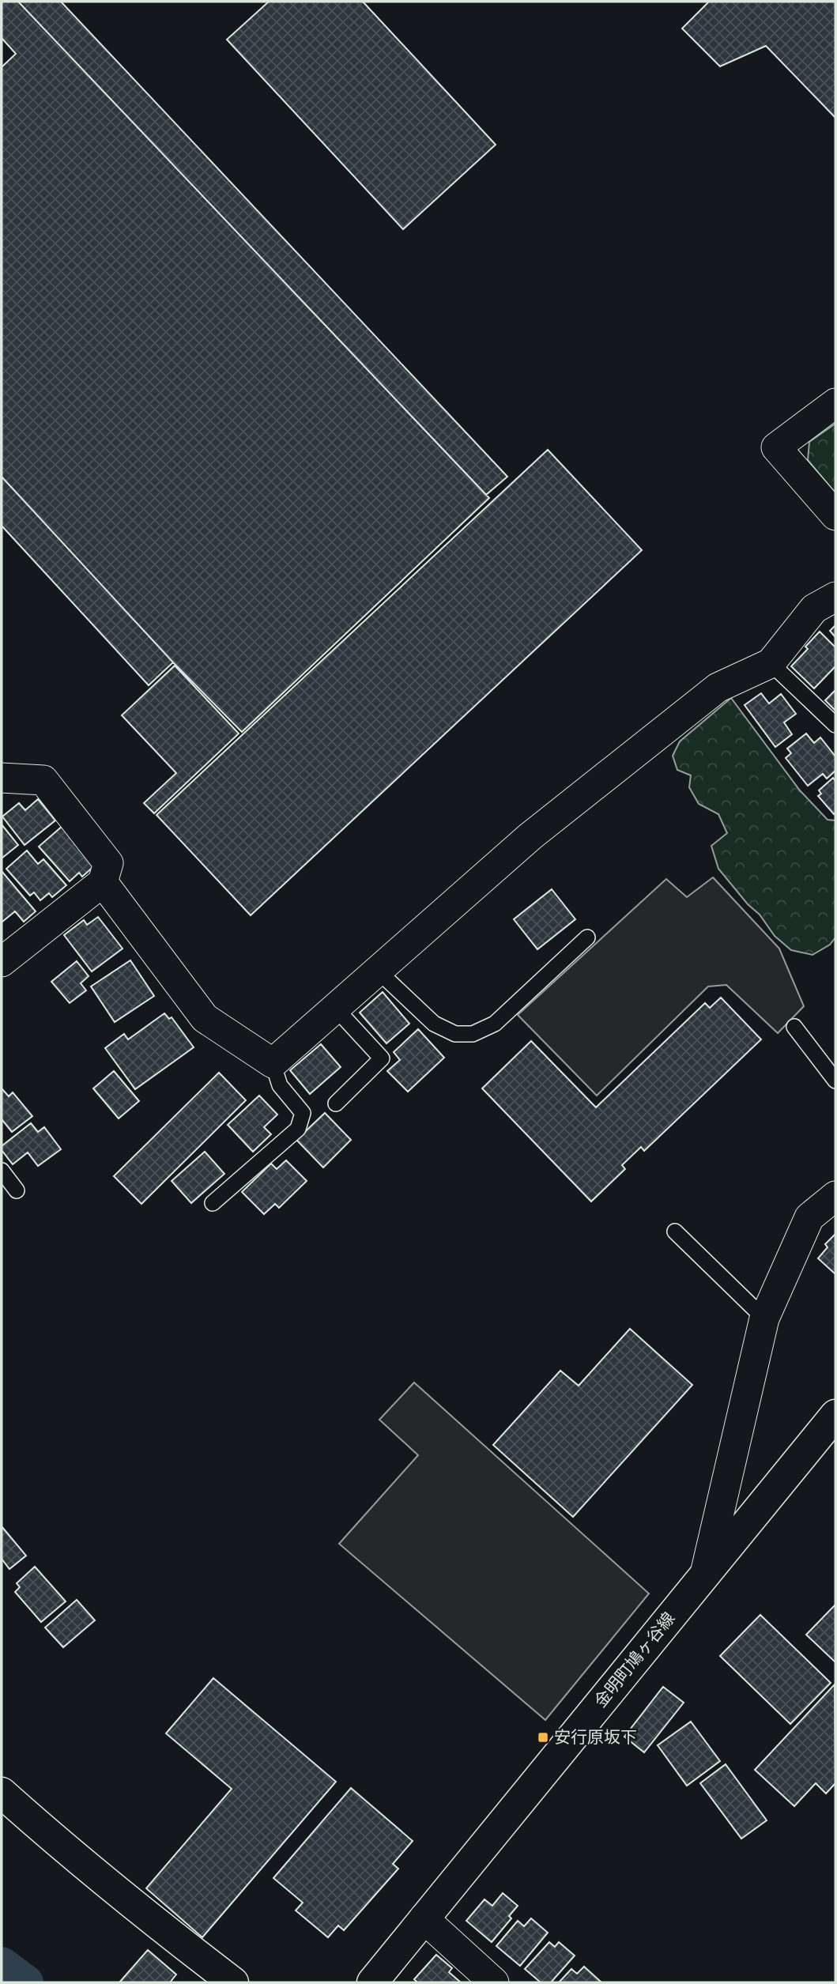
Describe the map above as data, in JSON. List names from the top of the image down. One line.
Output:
{"streets":{"main road":["金明町鳩ヶ谷線"]},"places":{"transit":["安行原坂下"]}}
